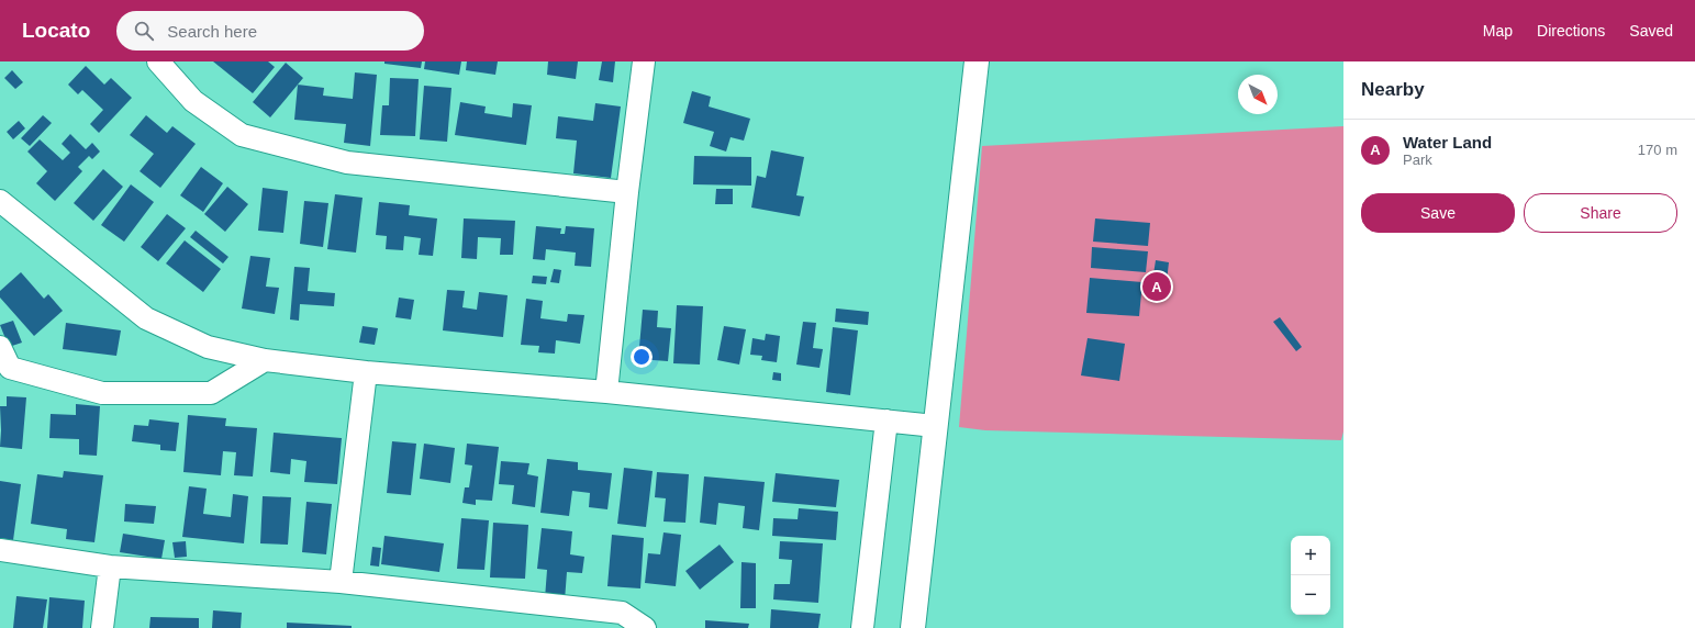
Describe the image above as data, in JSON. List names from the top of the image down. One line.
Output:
{"north":"bottom right","page":{"header":"Locato","search":"Search here","nav":["Map","Directions","Saved"],"heading":"Nearby","list":[{"mark":"A","name":"Water Land","note":"Park","value":"170 m"}],"buttons":["Save","Share"],"pins":"A","map_buttons":["+","−"]}}
